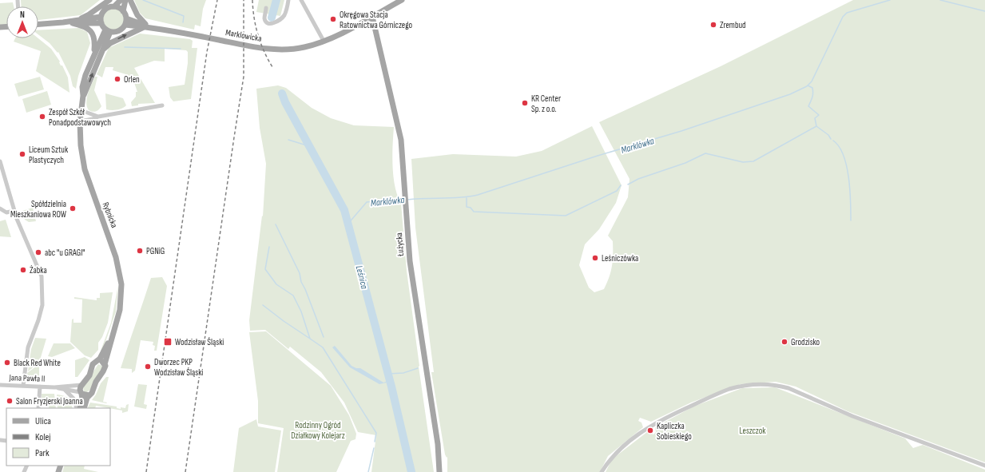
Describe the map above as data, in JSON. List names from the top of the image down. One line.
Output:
{"streets":{"main road":["Marklowicka","Rybnicka","Łużycka"],"street":["Jana Pawła II"]},"crossings":[["Marklowicka","Rybnicka"],["Marklowicka","Łużycka"],["Rybnicka","Jana Pawła II"]],"water":["Marklówka","Leśnica"],"parks":["Rodzinny Ogród Działkowy Kolejarz","Leszczok"],"places":{"other":["Okręgowa Stacja Ratownictwa Górniczego","Zrembud","Orlen","KR Center Sp. z o.o.","Zespół Szkół Ponadpodstawowych","Liceum Sztuk Plastyczych","Spółdzielnia Mieszkaniowa ROW","PGNiG","abc \"u GRAGI\"","Leśniczówka","Żabka","Grodzisko","Black Red White","Dworzec PKP Wodzisław Śląski","Salon Fryzjerski Joanna","Kapliczka Sobieskiego"],"transit":["Wodzisław Śląski"]},"legend":["Ulica","Kolej","Park"],"north":"top"}
